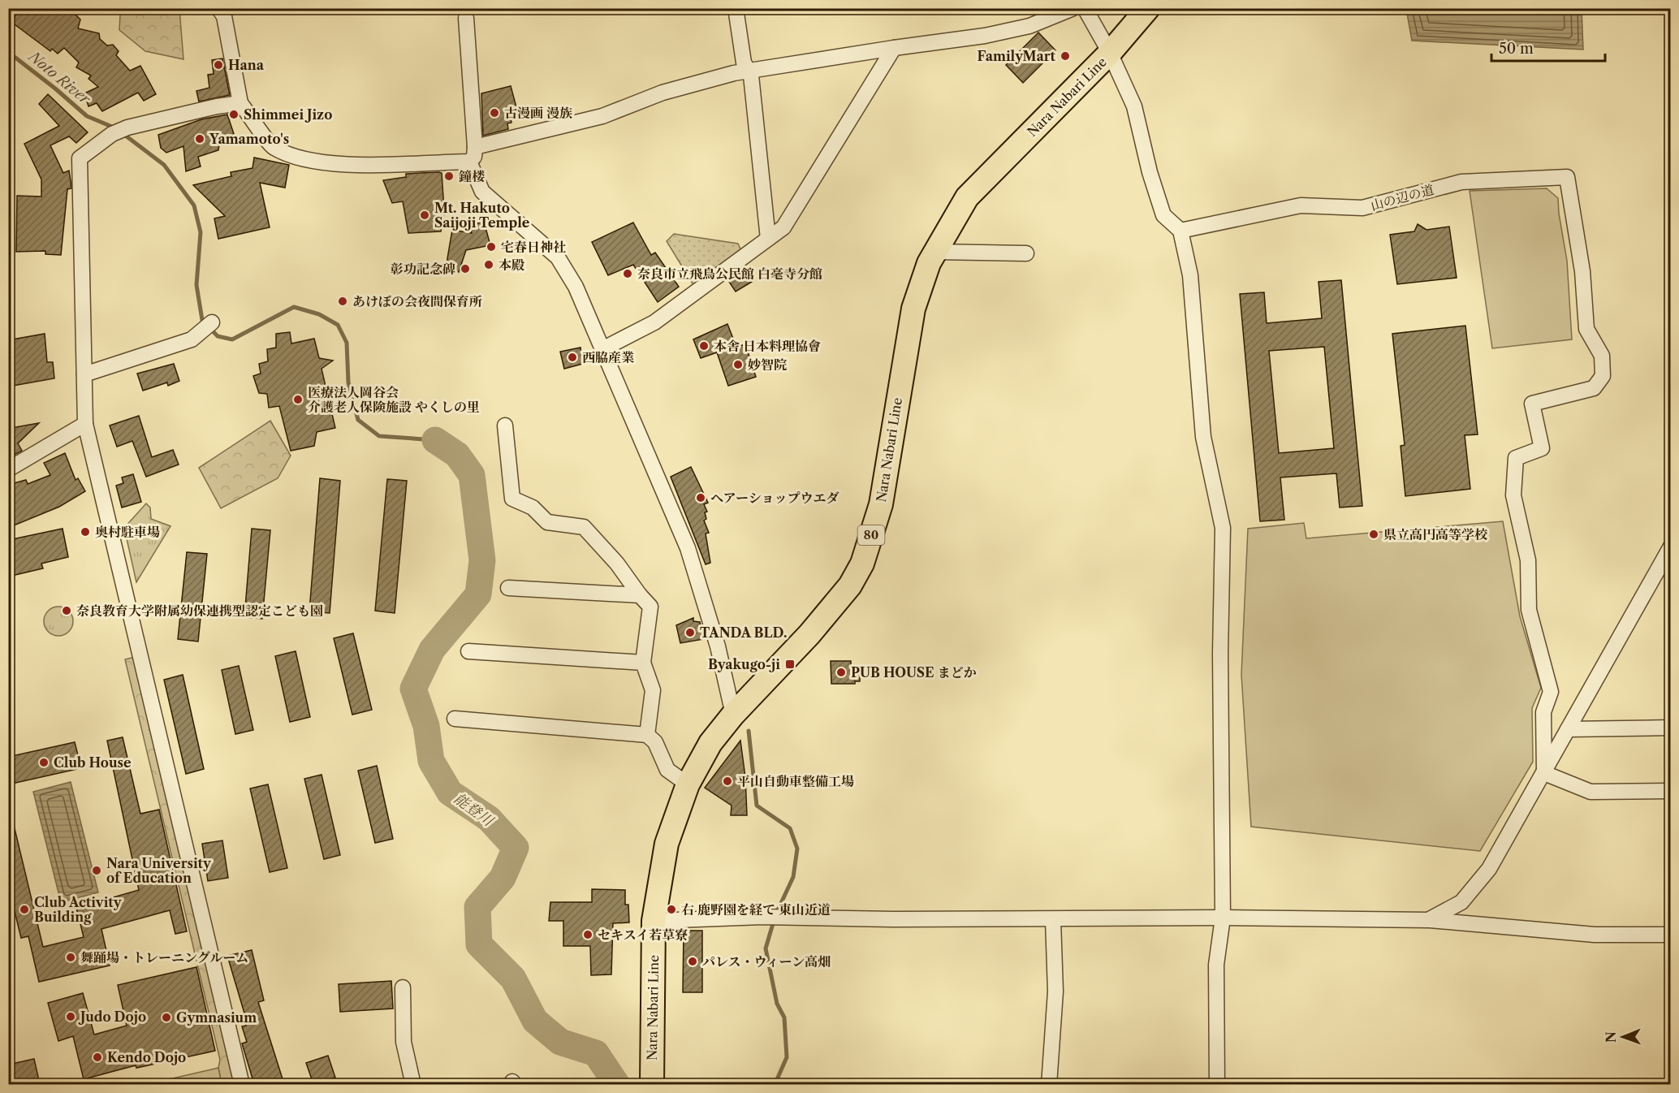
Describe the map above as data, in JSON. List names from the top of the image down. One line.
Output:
{"streets":{"main road":["Nara Nabari Line","80"],"street":["山の辺の道"]},"water":["Noto River","能登川"],"places":{"other":["FamilyMart","Hana","古漫画 漫族","Shimmei Jizo","Yamamoto's","鐘楼","Mt. Hakuto Saijoji Temple","宅春日神社","本殿","彰功記念碑","奈良市立飛鳥公民館 白毫寺分館","あけぼの会夜間保育所","本舎 日本料理協會","西脇産業","妙智院","医療法人岡谷会 介護老人保険施設 やくしの里","ヘアーショップウエダ","奥村駐車場","県立高円高等学校","奈良教育大学附属幼保連携型認定こども園","TANDA BLD.","PUB HOUSE まどか","Club House","平山自動車整備工場","Nara University of Education","Club Activity Building","右 鹿野園を経て 東山近道","セキスイ若草寮","舞踊場・トレーニングルーム","パレス・ウィーン高畑","Judo Dojo","Gymnasium","Kendo Dojo"],"transit":["Byakugo-ji"]},"scale_bar":"50 m","north":"left"}
